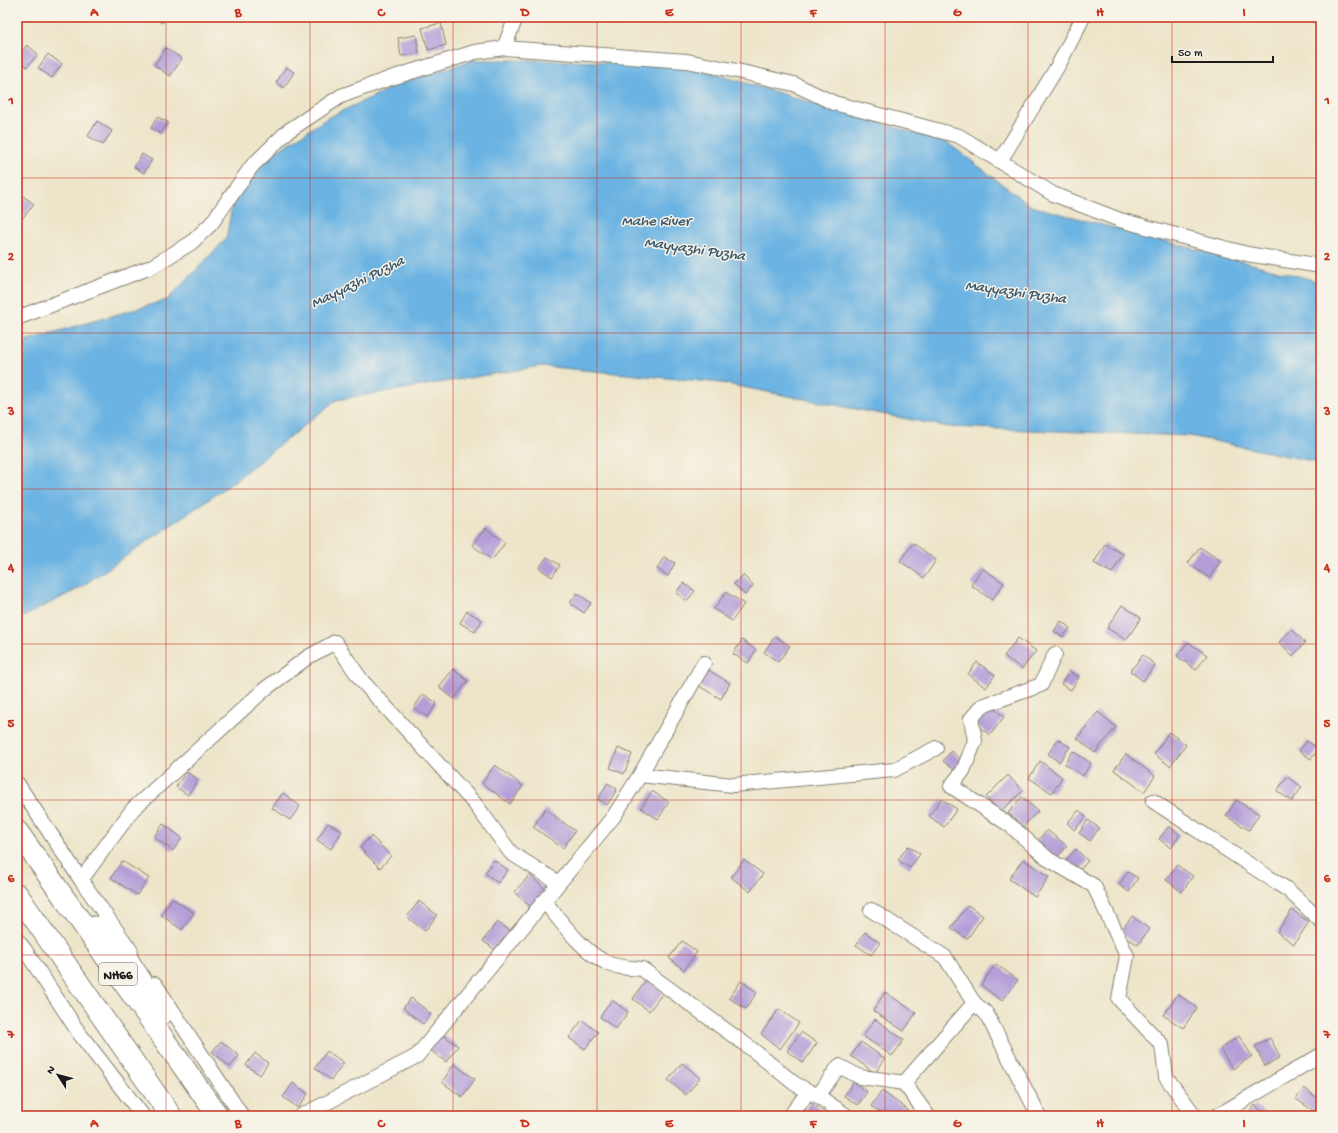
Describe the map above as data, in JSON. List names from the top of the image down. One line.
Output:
{"streets":{"highway":["NH66"]},"water":["Mahe River","Mayyazhi Puzha"],"scale_bar":"50 m","north":"top left","grid":{"columns":["A","B","C","D","E","F","G","H","I"],"rows":["1","2","3","4","5","6","7"]}}
